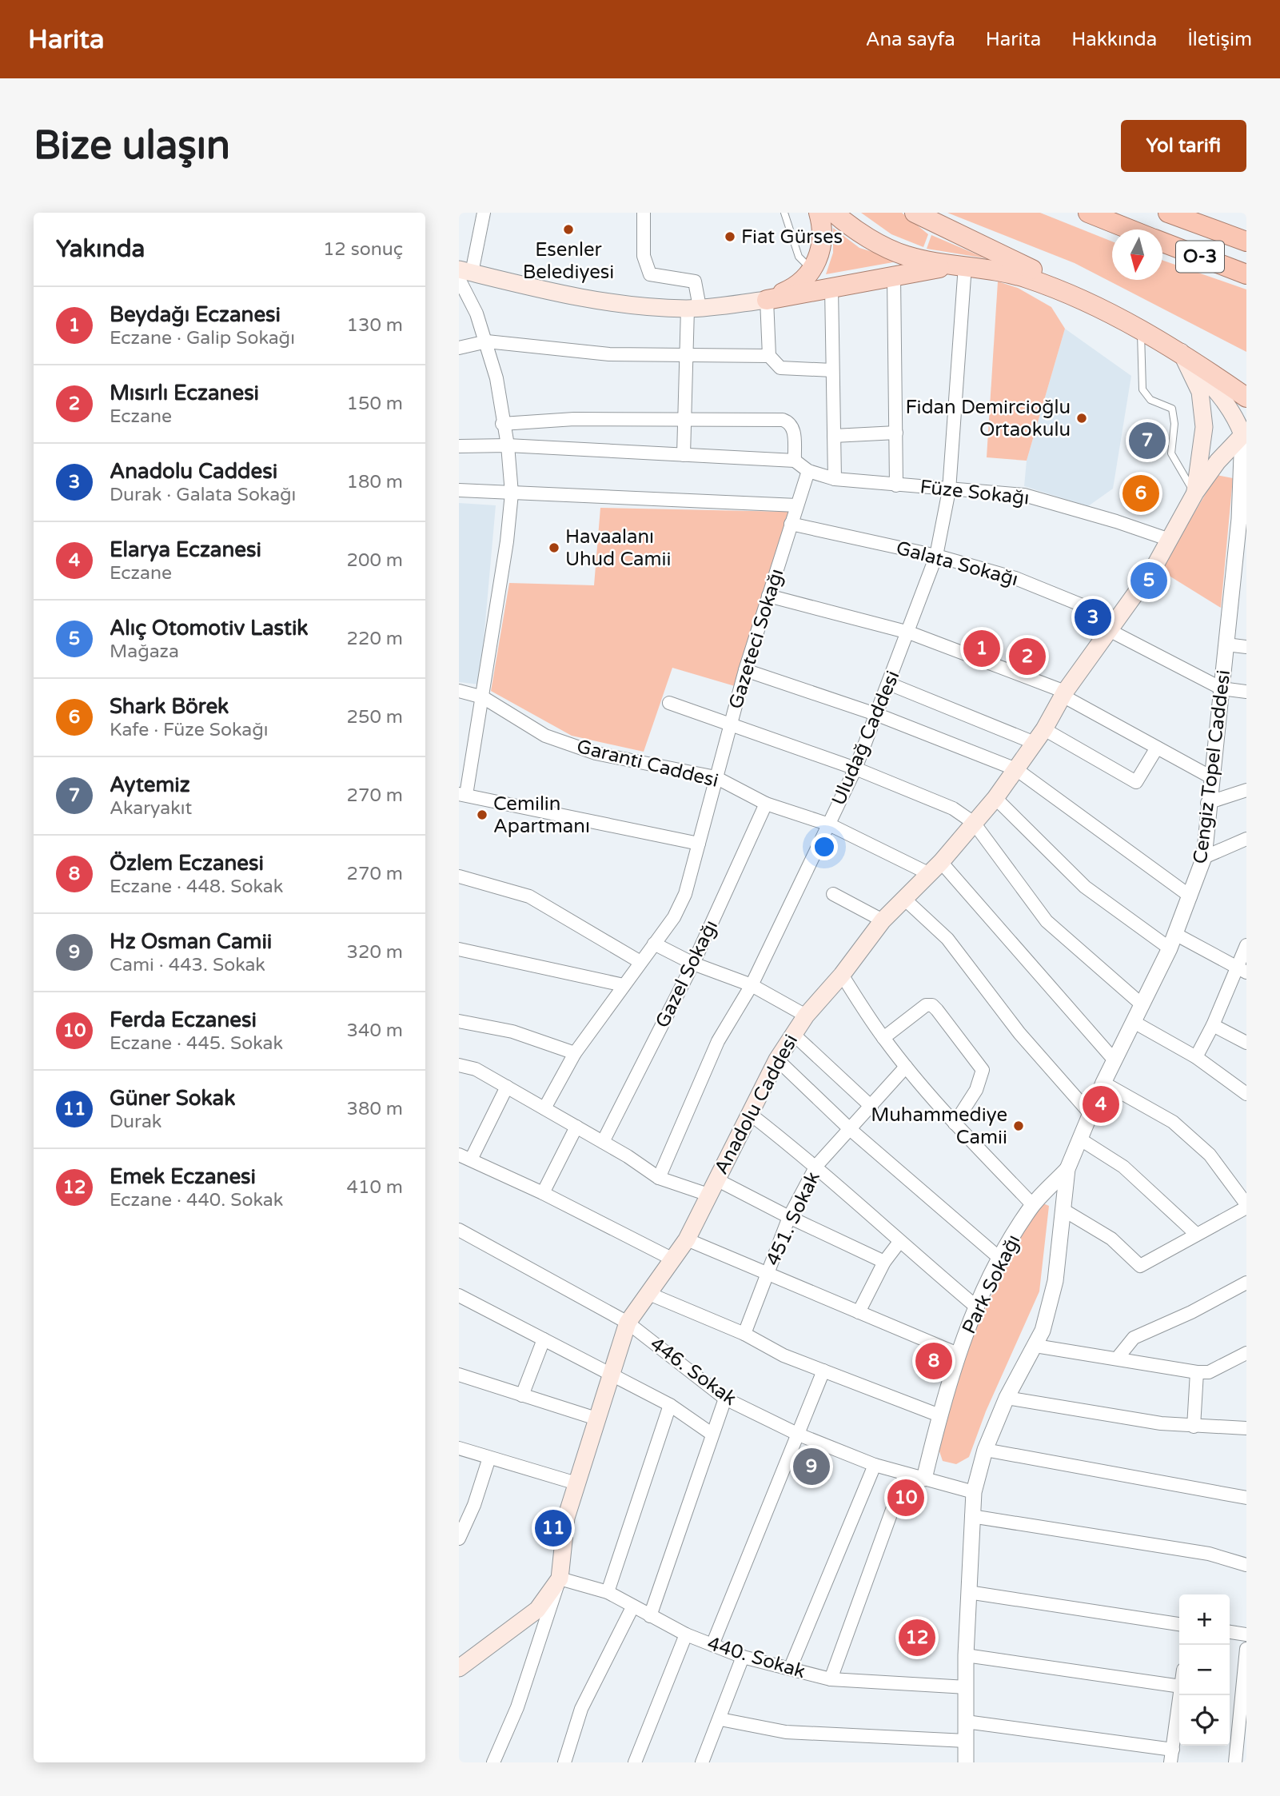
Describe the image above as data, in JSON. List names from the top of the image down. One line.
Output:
{"streets":{"highway":["O-3"],"main road":["Anadolu Caddesi"],"street":["Füze Sokağı","Galata Sokağı","Gazeteci Sokağı","Uludağ Caddesi","Garanti Caddesi","Cengiz Topel Caddesi","Gazel Sokağı","451. Sokak","Park Sokağı","446. Sokak","440. Sokak"]},"crossings":[["Füze Sokağı","Gazeteci Sokağı"],["Füze Sokağı","Uludağ Caddesi"],["Füze Sokağı","Anadolu Caddesi"],["Galata Sokağı","Gazeteci Sokağı"],["Galata Sokağı","Uludağ Caddesi"],["Galata Sokağı","Cengiz Topel Caddesi"],["Galata Sokağı","Anadolu Caddesi"],["Gazeteci Sokağı","Garanti Caddesi"],["Uludağ Caddesi","Garanti Caddesi"],["Garanti Caddesi","Gazel Sokağı"],["Garanti Caddesi","Anadolu Caddesi"],["Cengiz Topel Caddesi","Park Sokağı"],["Cengiz Topel Caddesi","446. Sokak"],["Cengiz Topel Caddesi","440. Sokak"],["Anadolu Caddesi","446. Sokak"],["Anadolu Caddesi","440. Sokak"],["Park Sokağı","446. Sokak"]],"places":["Esenler Belediyesi","Fiat Gürses","Fidan Demircioğlu Ortaokulu","Havaalanı Uhud Camii","Cemilin Apartmanı","Muhammediye Camii"],"north":"bottom","page":{"header":"Harita","nav":["Ana sayfa","Harita","Hakkında","İletişim"],"buttons":"Yol tarifi","title":"Bize ulaşın","heading":["Yakında","12 sonuç"],"list":[{"mark":"1","name":"Beydağı Eczanesi","note":"Eczane · Galip Sokağı","value":"130 m"},{"mark":"2","name":"Mısırlı Eczanesi","note":"Eczane","value":"150 m"},{"mark":"3","name":"Anadolu Caddesi","note":"Durak · Galata Sokağı","value":"180 m"},{"mark":"4","name":"Elarya Eczanesi","note":"Eczane","value":"200 m"},{"mark":"5","name":"Alıç Otomotiv Lastik","note":"Mağaza","value":"220 m"},{"mark":"6","name":"Shark Börek","note":"Kafe · Füze Sokağı","value":"250 m"},{"mark":"7","name":"Aytemiz","note":"Akaryakıt","value":"270 m"},{"mark":"8","name":"Özlem Eczanesi","note":"Eczane · 448. Sokak","value":"270 m"},{"mark":"9","name":"Hz Osman Camii","note":"Cami · 443. Sokak","value":"320 m"},{"mark":"10","name":"Ferda Eczanesi","note":"Eczane · 445. Sokak","value":"340 m"},{"mark":"11","name":"Güner Sokak","note":"Durak","value":"380 m"},{"mark":"12","name":"Emek Eczanesi","note":"Eczane · 440. Sokak","value":"410 m"}],"pins":["7","6","5","3","1","2","4","8","9","10","11","12"],"map_buttons":["+","−"]}}
